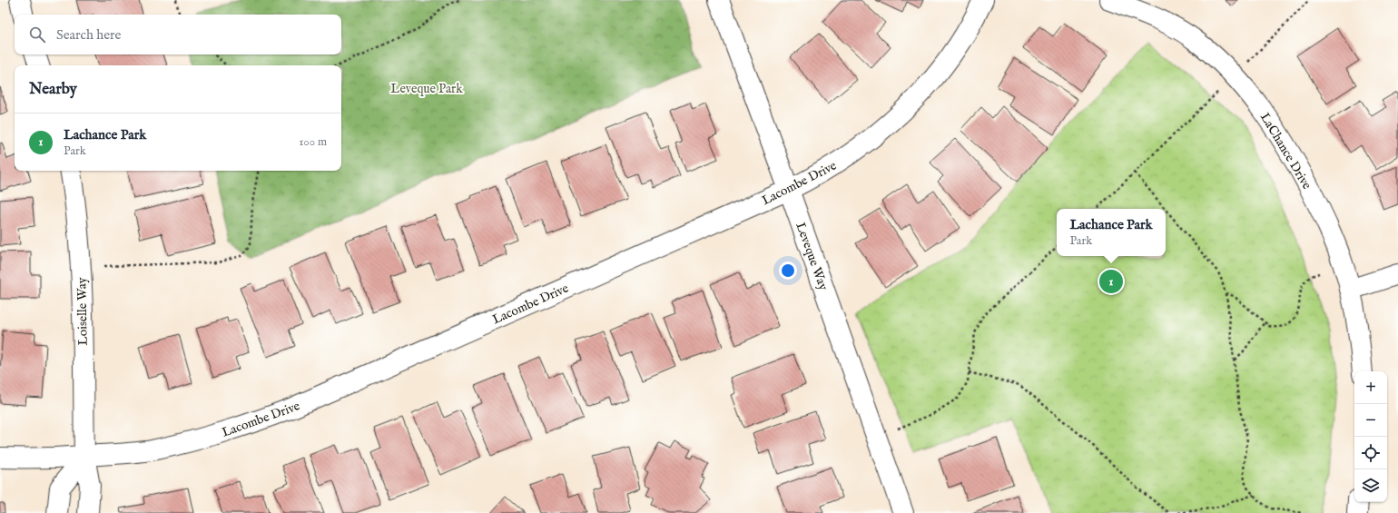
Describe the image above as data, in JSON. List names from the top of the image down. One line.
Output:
{"streets":{"street":["LaChance Drive","Lacombe Drive","Leveque Way","Loiselle Way"]},"crossings":[["Lacombe Drive","Leveque Way"],["Lacombe Drive","Loiselle Way"]],"parks":["Leveque Park"],"page":{"search":"Search here","heading":"Nearby","list":[{"mark":"1","name":"Lachance Park","note":"Park","value":"100 m"}],"popup":["Lachance Park","Park"],"pins":"1","map_buttons":["+","−"]}}
